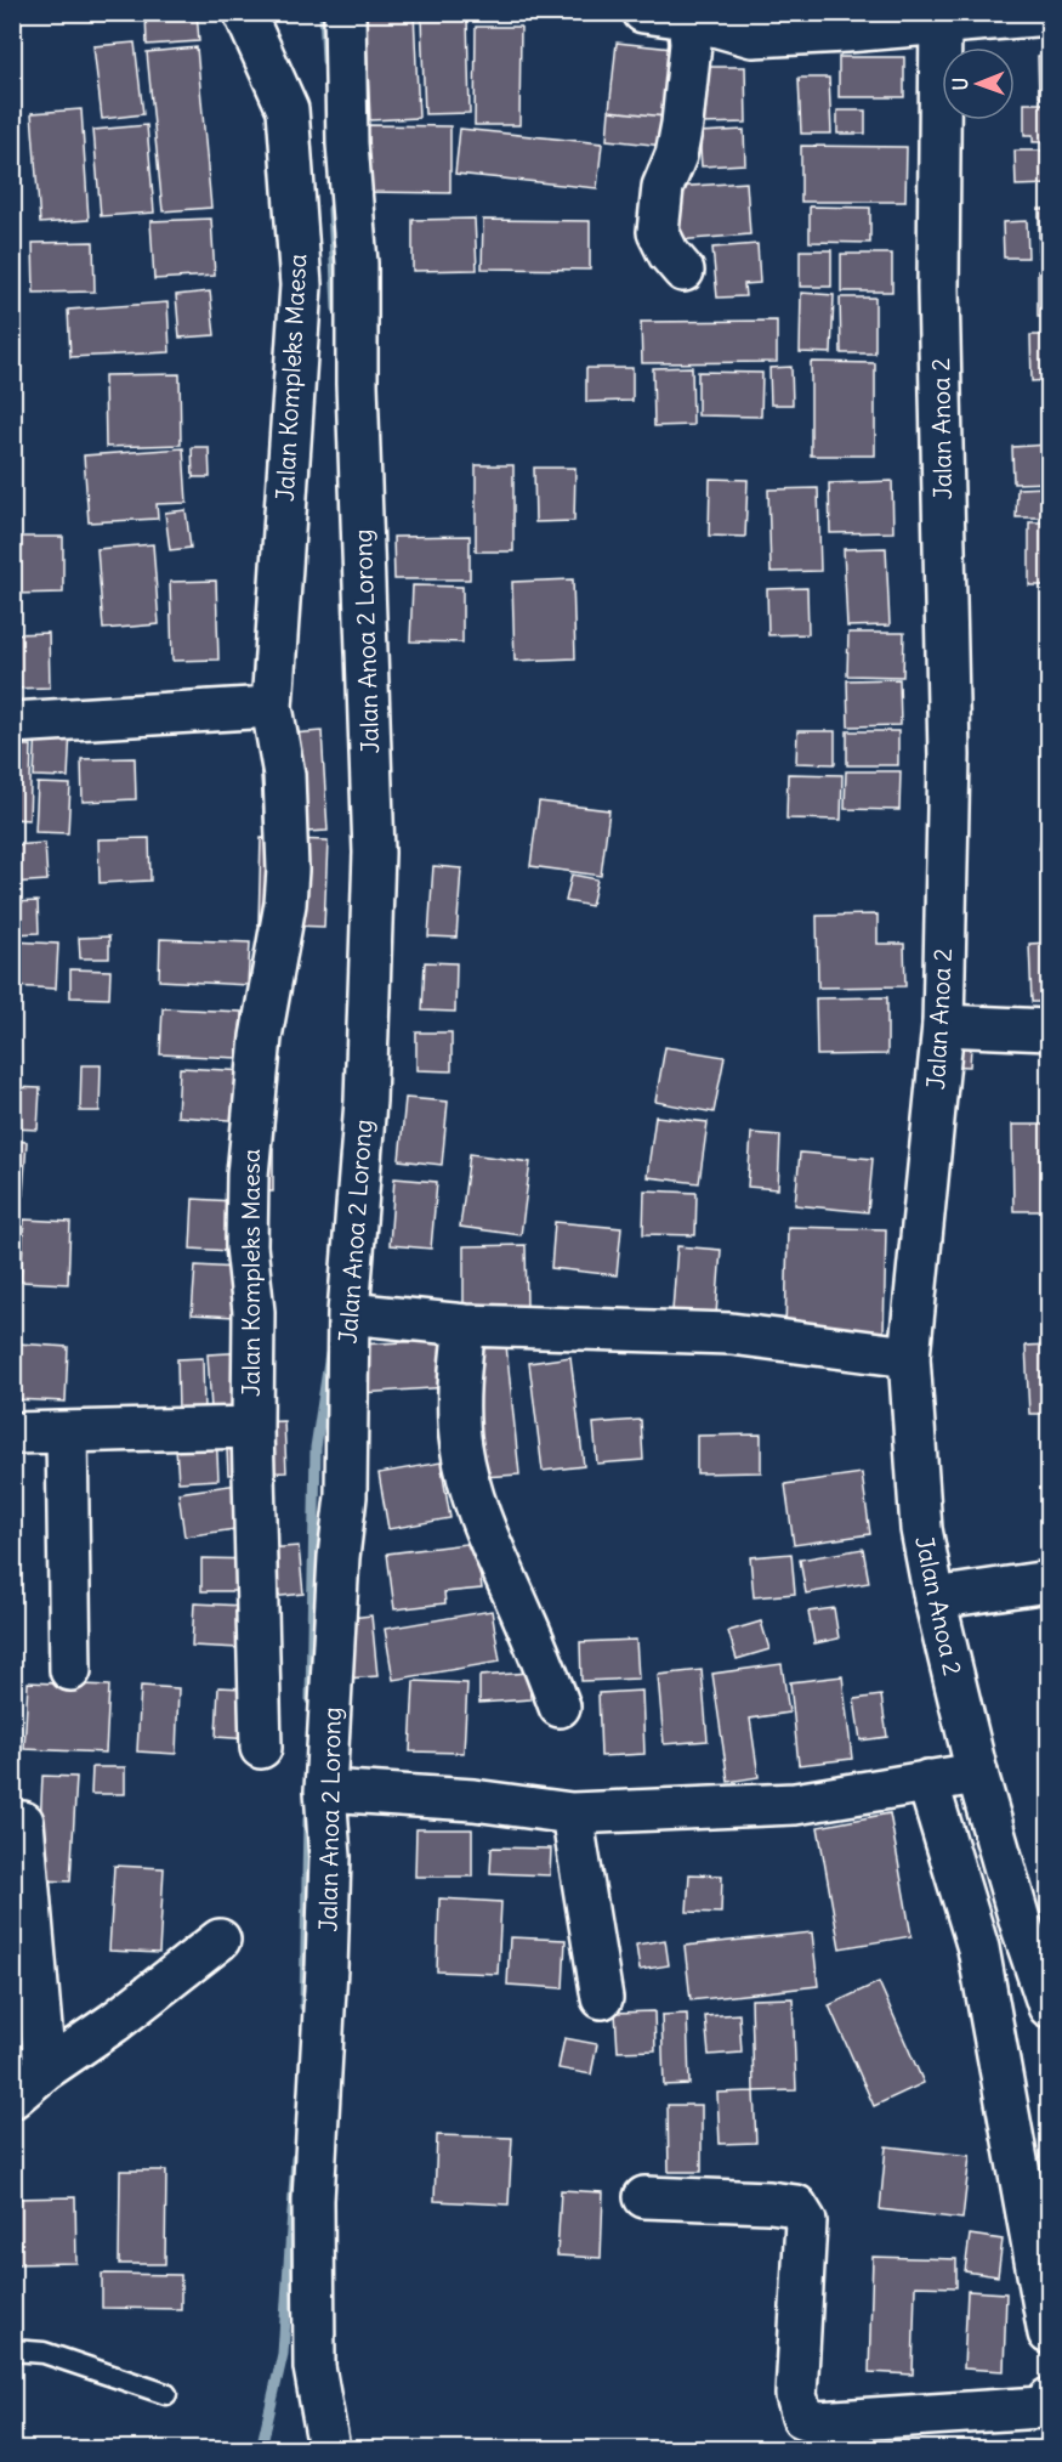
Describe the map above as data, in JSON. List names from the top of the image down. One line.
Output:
{"streets":{"street":["Jalan Kompleks Maesa","Jalan Anoa 2","Jalan Anoa 2 Lorong"]},"north":"left"}
